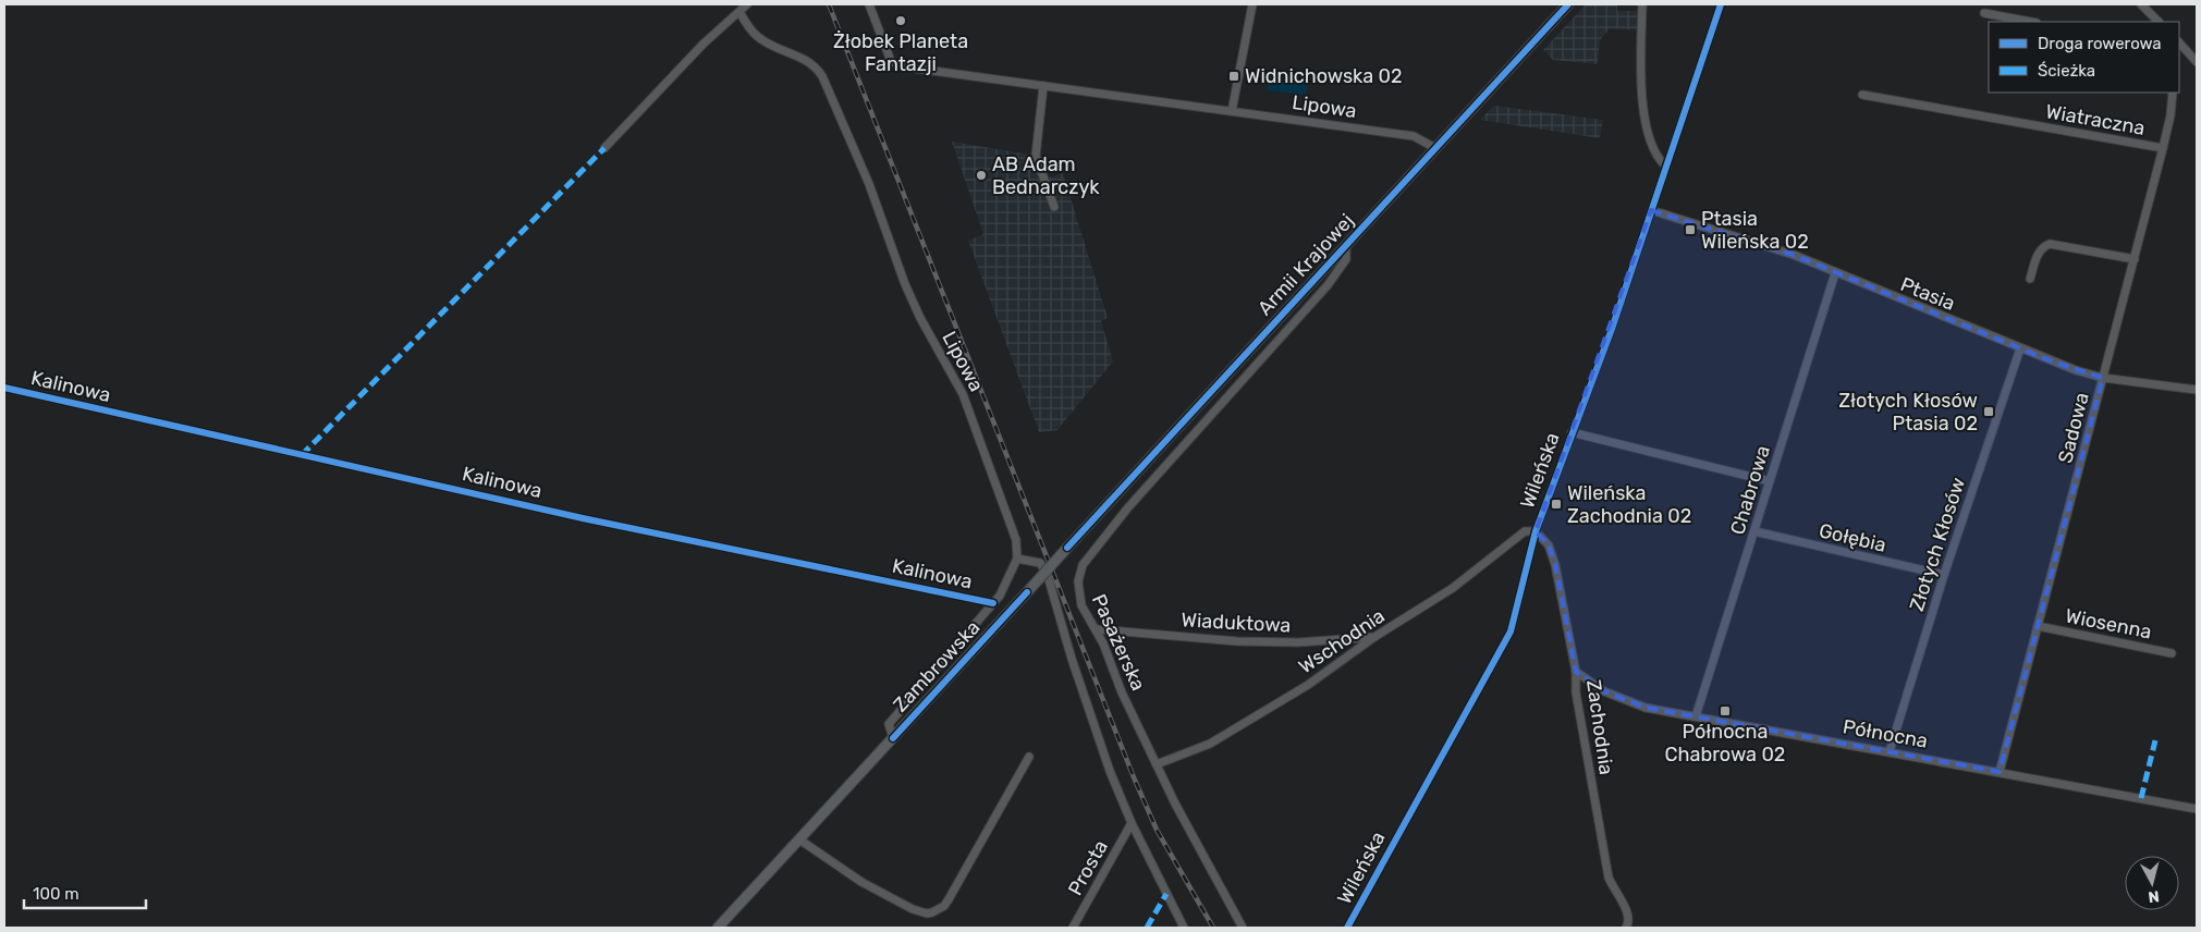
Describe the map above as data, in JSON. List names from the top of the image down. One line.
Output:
{"streets":{"main road":["Armii Krajowej","Zambrowska"],"street":["Lipowa","Wiatraczna","Ptasia","Kalinowa","Sadowa","Wileńska","Chabrowa","Gołębia","Złotych Kłosów","Wiaduktowa","Wiosenna","Wschodnia","Pasażerska","Zachodnia","Północna","Prosta"]},"crossings":[["Lipowa","Armii Krajowej"],["Wiatraczna","Sadowa"],["Armii Krajowej","Pasażerska"],["Armii Krajowej","Zambrowska"],["Ptasia","Sadowa"],["Ptasia","Wileńska"],["Ptasia","Chabrowa"],["Ptasia","Złotych Kłosów"],["Sadowa","Wiosenna"],["Sadowa","Północna"],["Wileńska","Wschodnia"],["Wileńska","Zachodnia"],["Chabrowa","Gołębia"],["Chabrowa","Północna"],["Gołębia","Złotych Kłosów"],["Złotych Kłosów","Północna"],["Wiaduktowa","Wschodnia"],["Wiaduktowa","Pasażerska"],["Wschodnia","Pasażerska"],["Wschodnia","Zachodnia"],["Zachodnia","Północna"]],"places":{"other":["Żłobek Planeta Fantazji","AB Adam Bednarczyk"],"transit":["Widnichowska 02","Ptasia Wileńska 02","Złotych Kłosów Ptasia 02","Wileńska Zachodnia 02","Północna Chabrowa 02"]},"legend":["Droga rowerowa","Ścieżka"],"scale_bar":"100 m","north":"bottom"}
